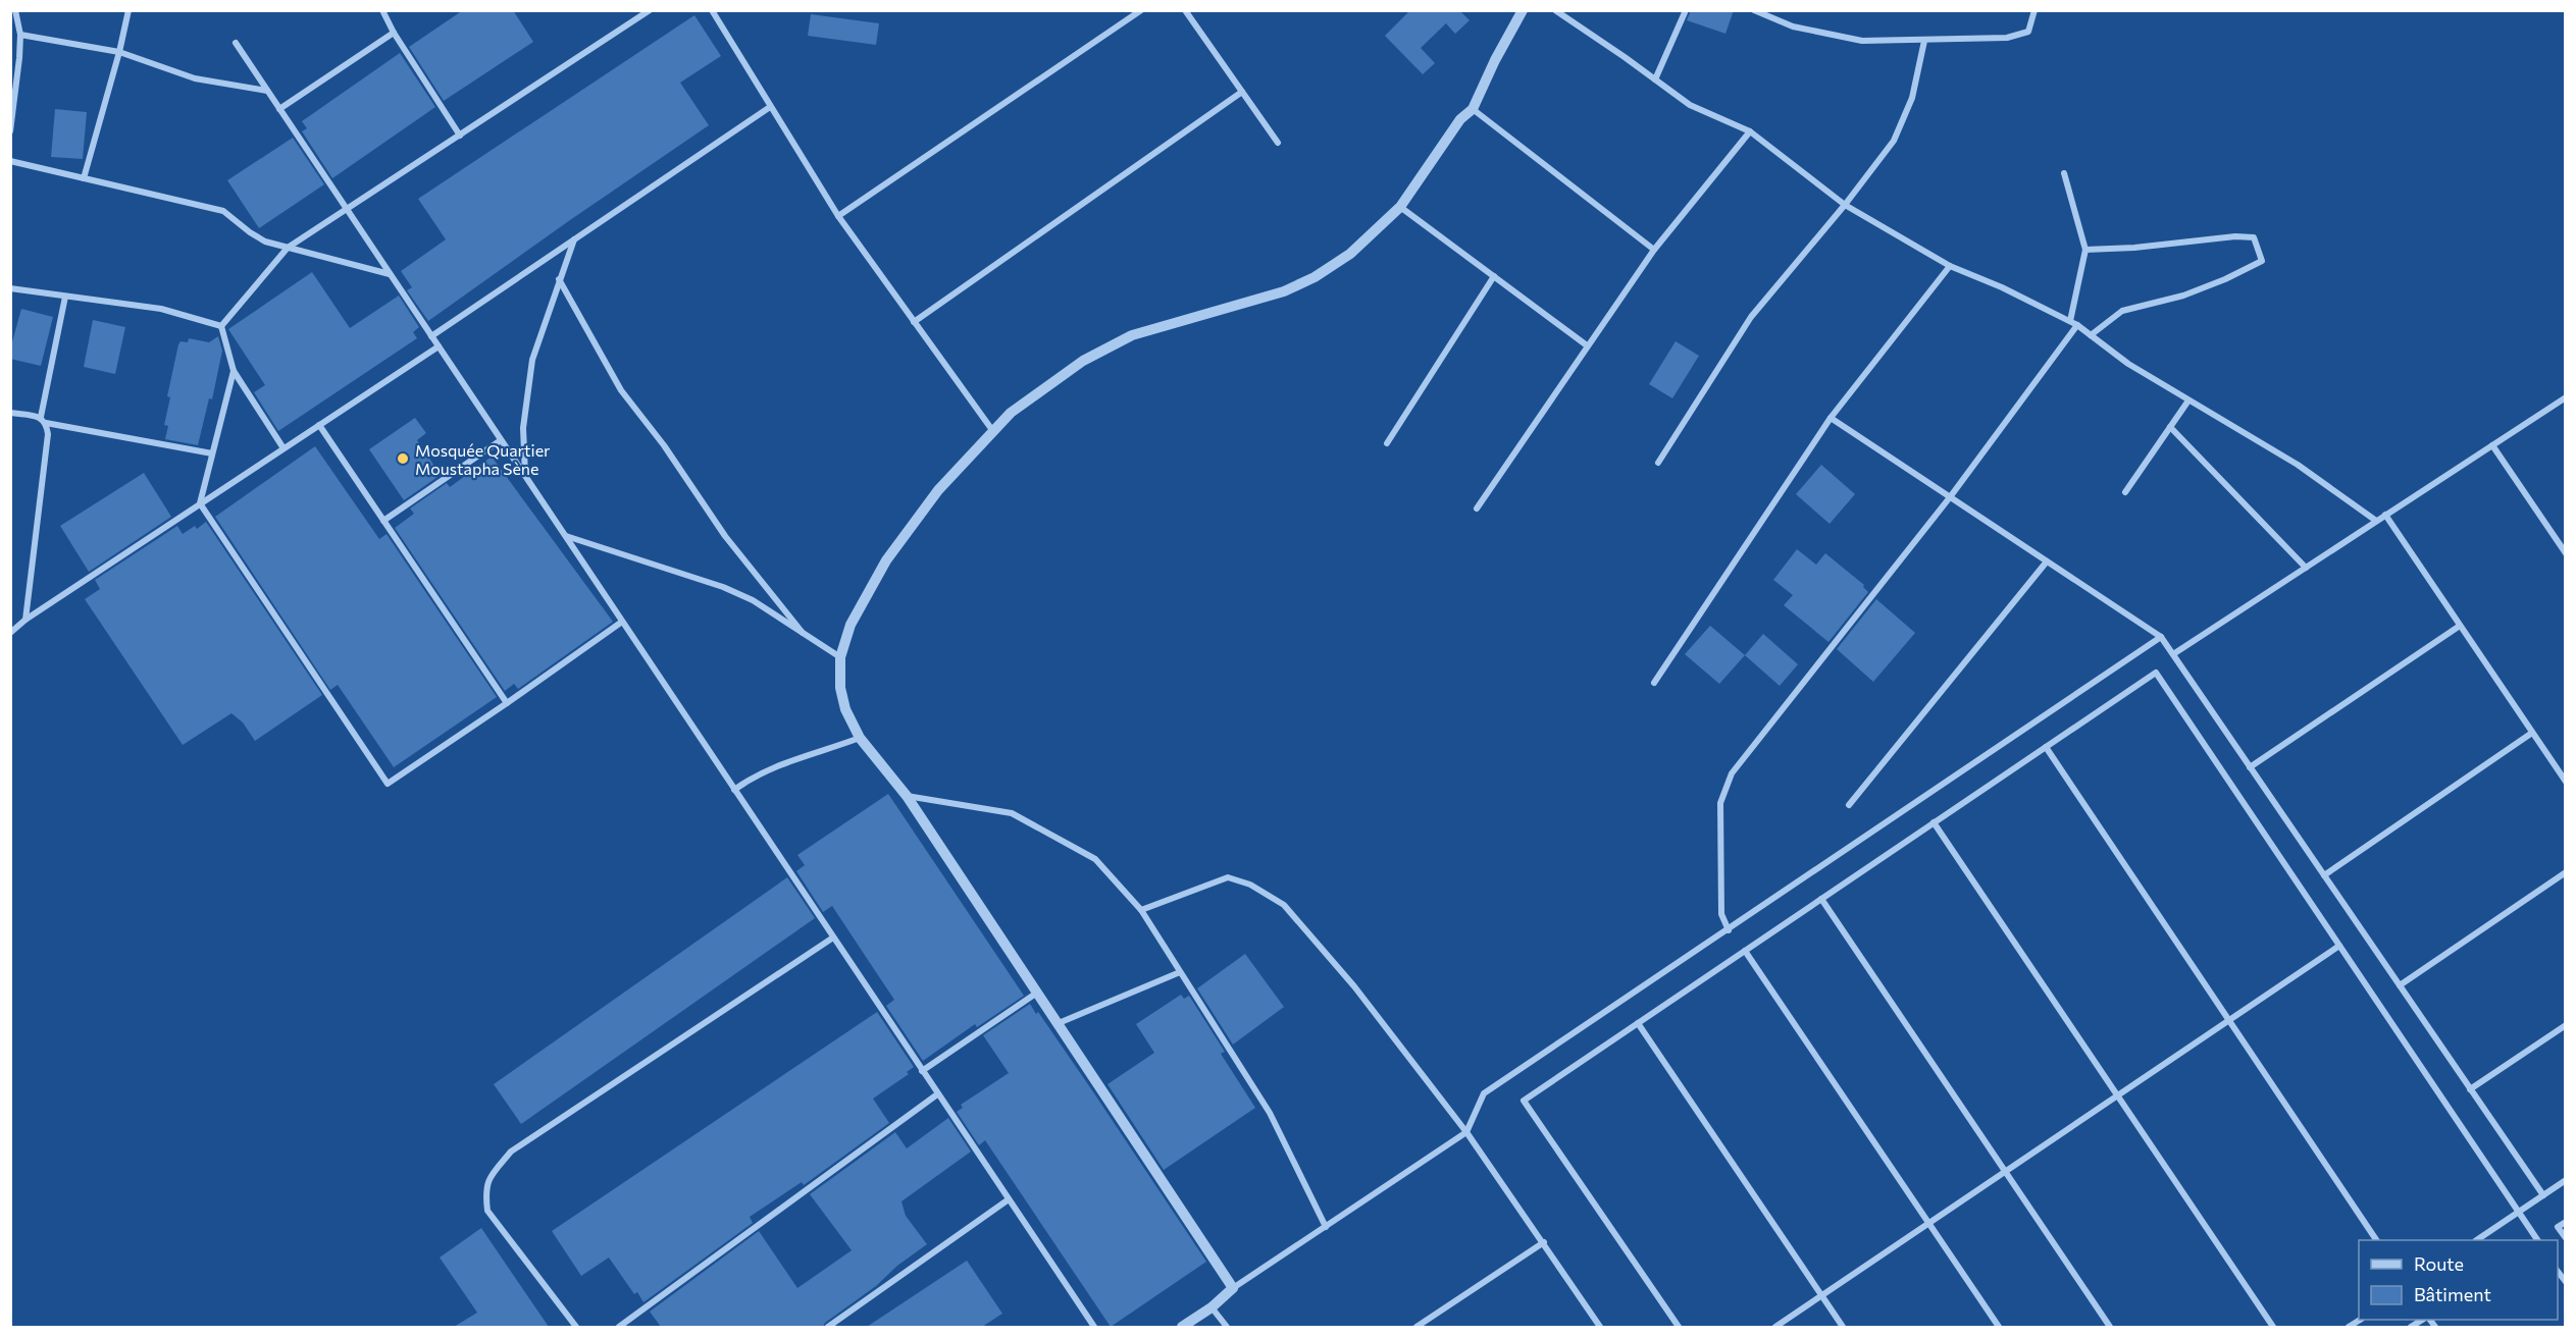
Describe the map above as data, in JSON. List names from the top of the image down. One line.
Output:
{"places":["Mosquée Quartier Moustapha Sène"],"legend":["Route","Bâtiment"]}
